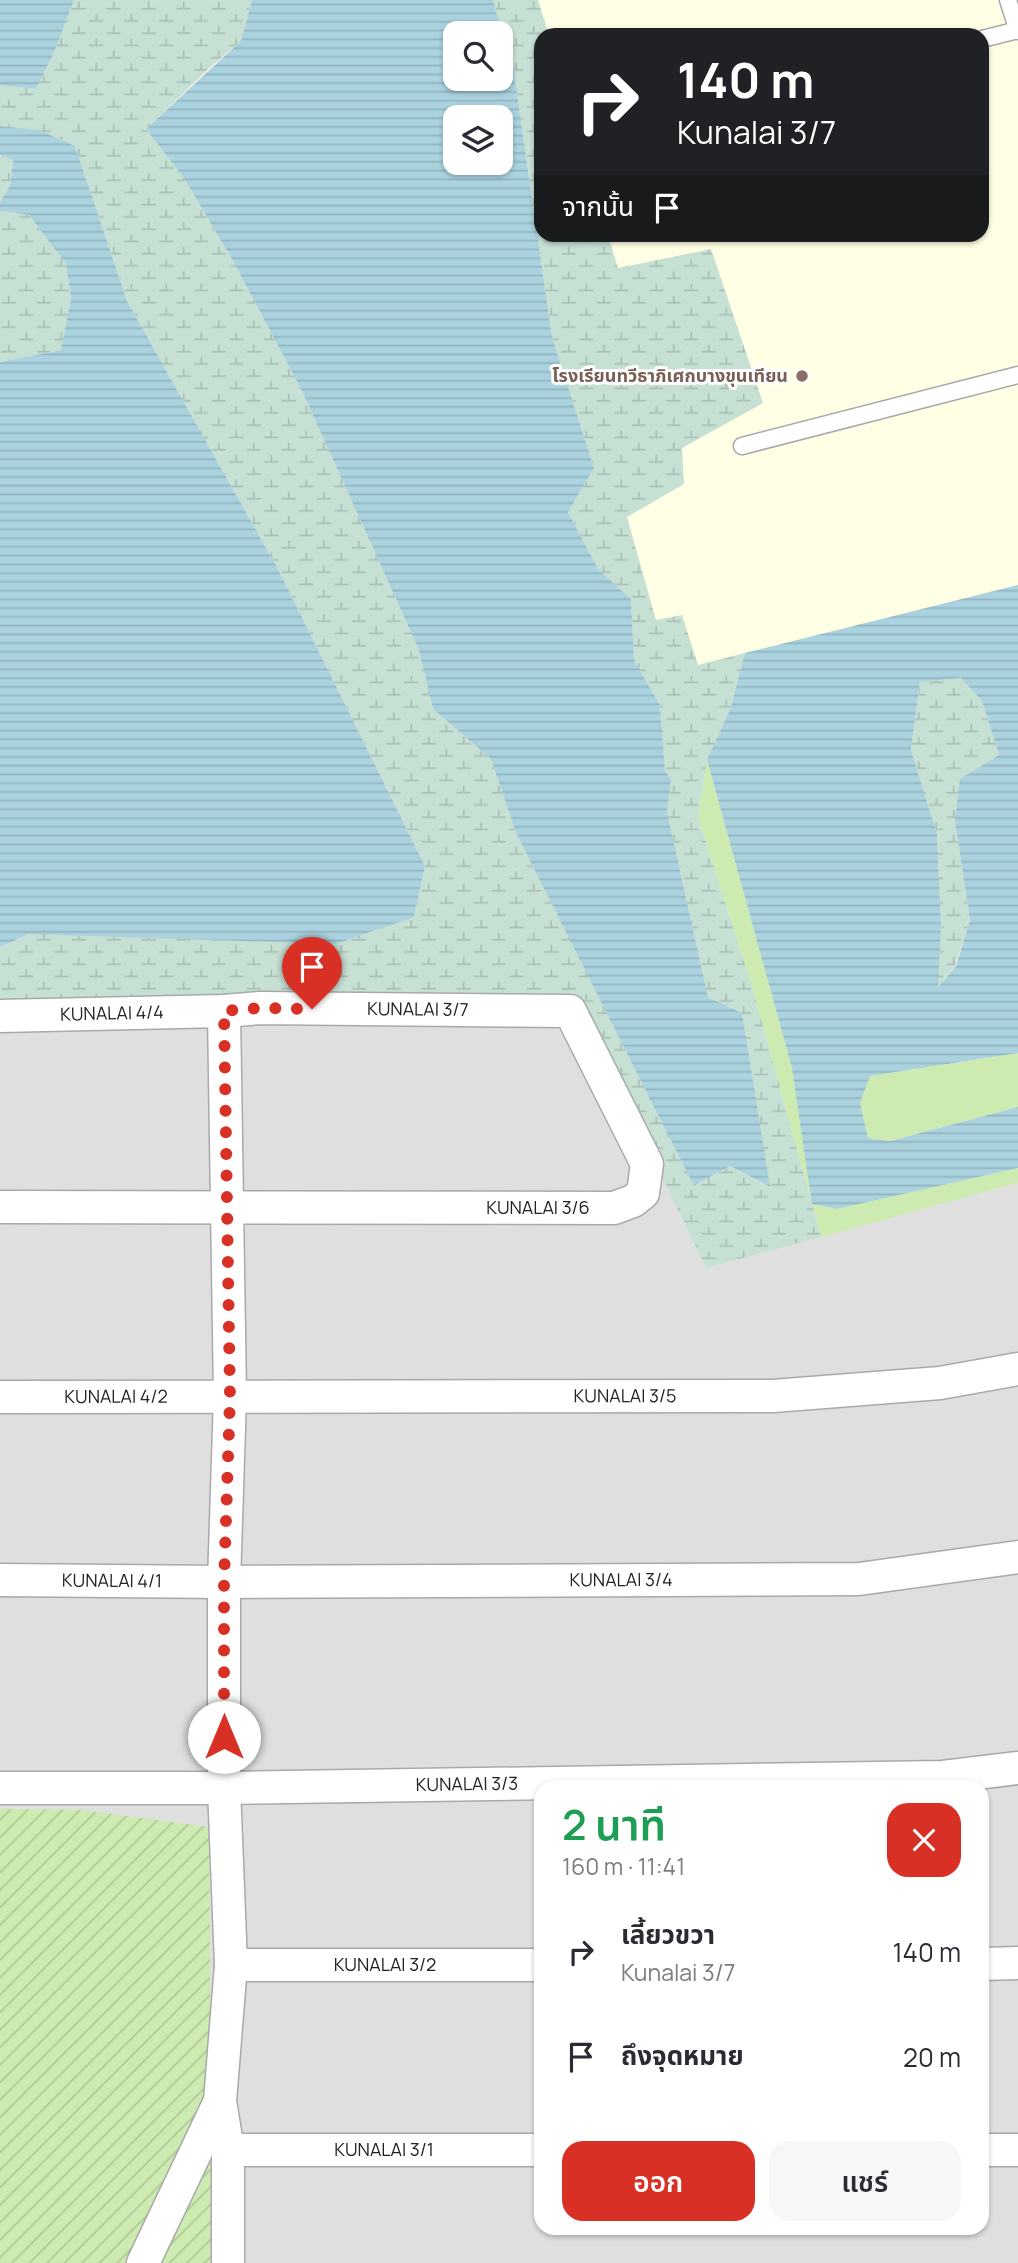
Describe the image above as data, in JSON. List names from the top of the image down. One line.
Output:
{"streets":{"street":["KUNALAI 3/7","KUNALAI 4/4","KUNALAI 3/6","KUNALAI 3/5","KUNALAI 4/2","KUNALAI 3/4","KUNALAI 4/1","KUNALAI 3/3","KUNALAI 3/2","KUNALAI 3/1"]},"crossings":[["KUNALAI 3/7","KUNALAI 4/4"],["KUNALAI 3/7","KUNALAI 3/6"],["KUNALAI 3/5","KUNALAI 4/2"],["KUNALAI 3/4","KUNALAI 4/1"]],"places":["โรงเรียนทวีธาภิเศกบางขุนเทียน"],"page":{"turn":["140 m","Kunalai 3/7"],"then":"จากนั้น","heading":["2 นาที","160 m · 11:41"],"list":[{"name":"เลี้ยวขวา","note":"Kunalai 3/7","value":"140 m"},{"name":"ถึงจุดหมาย","value":"20 m"}],"buttons":["ออก","แชร์"]}}
